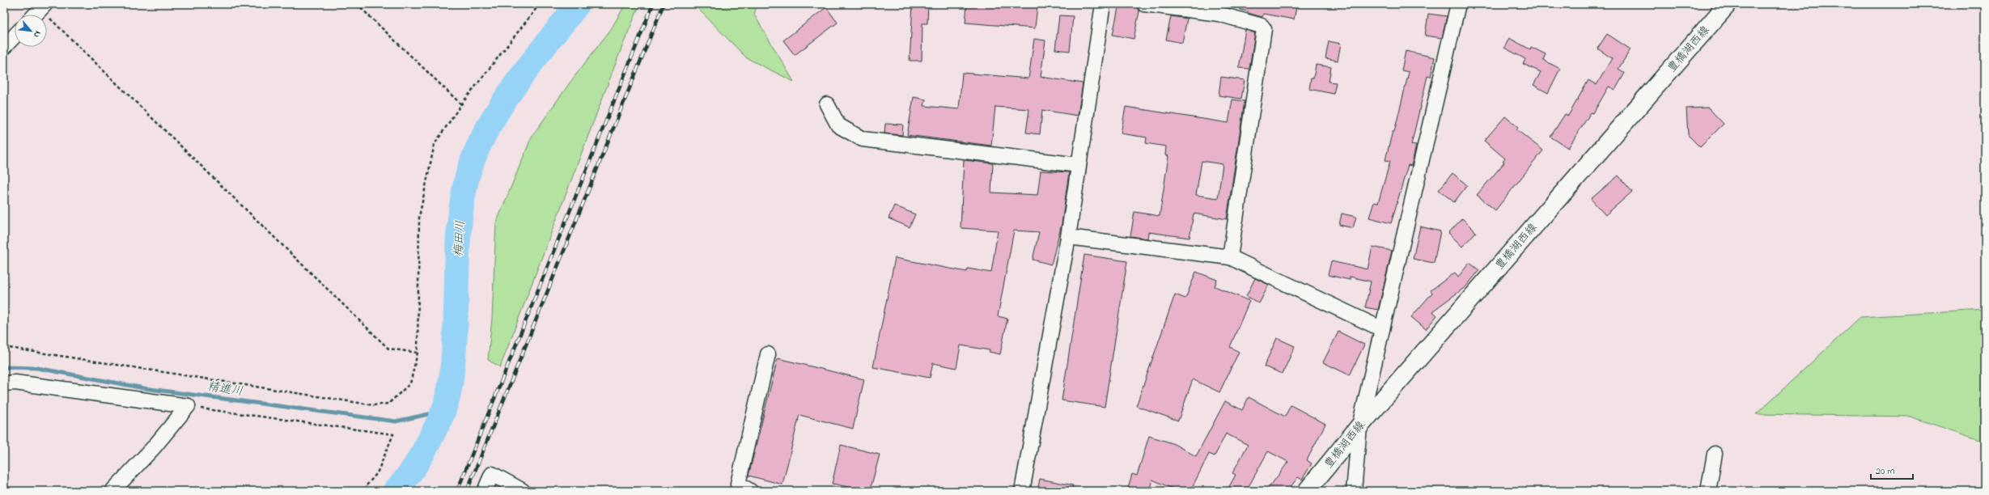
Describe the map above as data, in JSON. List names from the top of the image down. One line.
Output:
{"streets":{"main road":["豊橋湖西線"]},"water":["梅田川","精進川"],"scale_bar":"20 m","north":"bottom right"}
